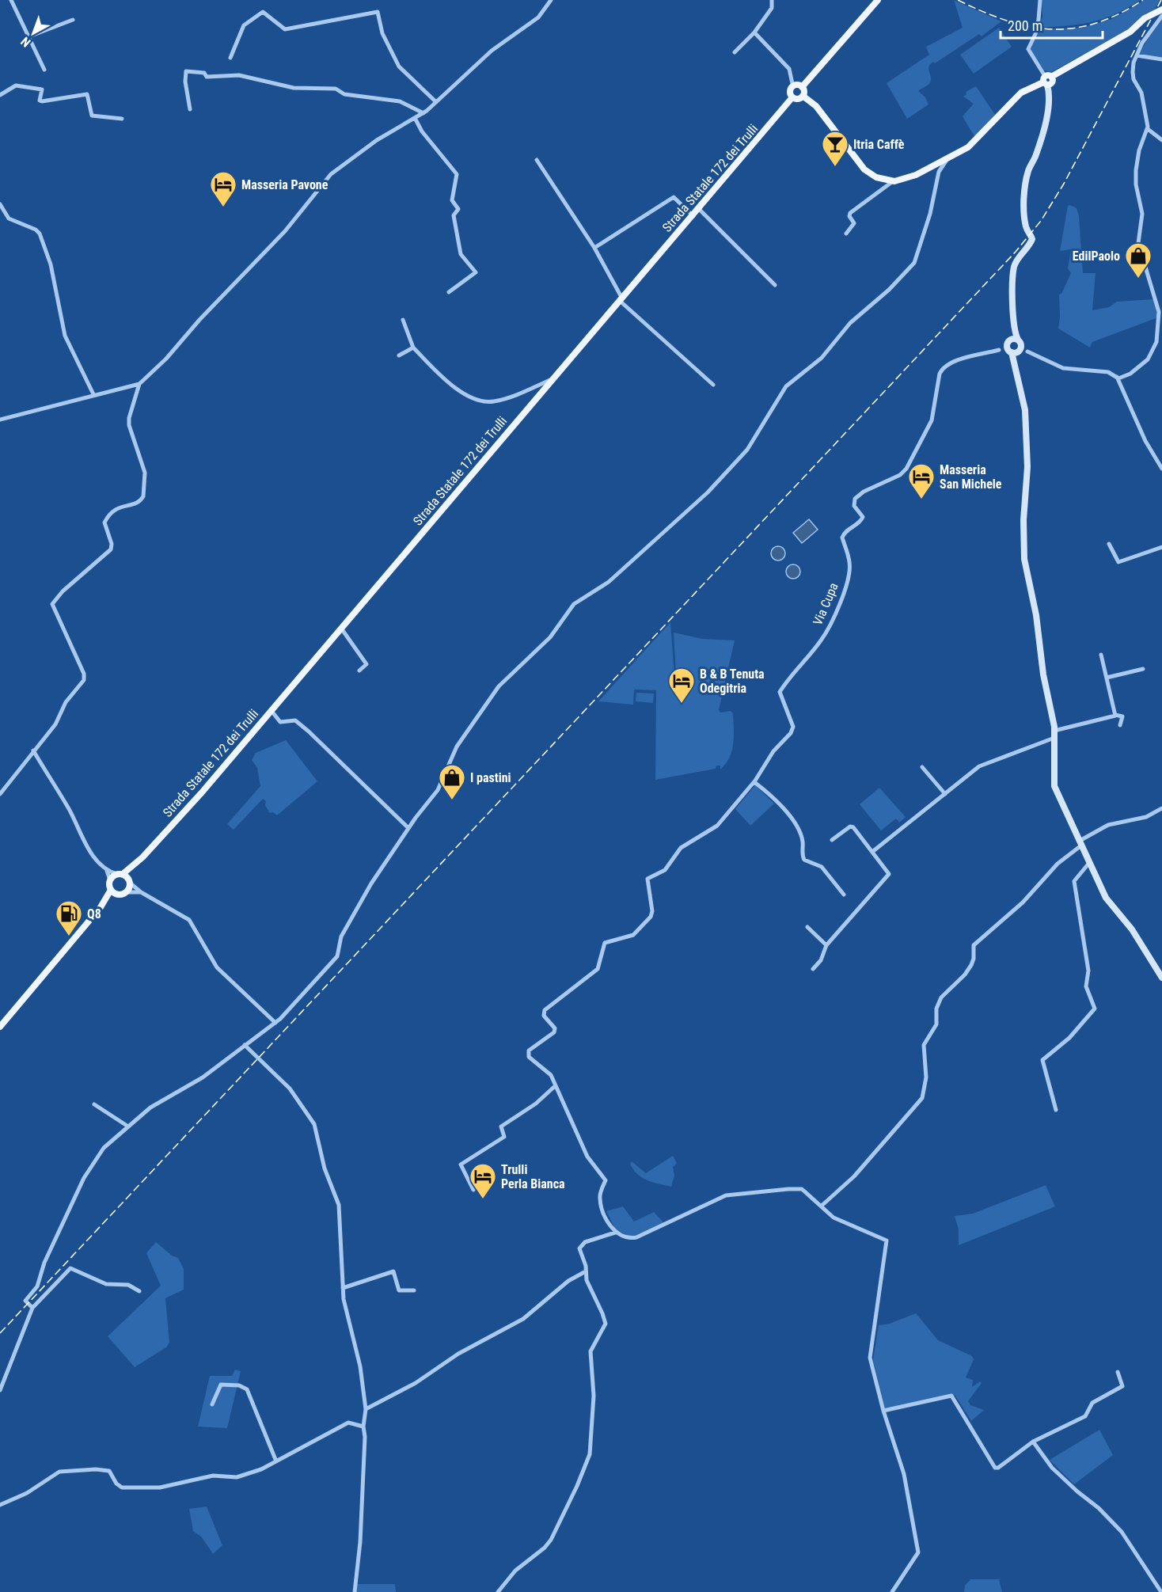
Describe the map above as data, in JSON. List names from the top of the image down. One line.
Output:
{"streets":{"main road":["Strada Statale 172 dei Trulli"],"street":["Via Cupa"]},"places":{"bar":["Itria Caffè"],"hotel":["Masseria Pavone","Masseria San Michele","B & B Tenuta Odegitria","Trulli Perla Bianca"],"shop":["EdilPaolo","I pastini"],"fuel station":["Q8"]},"scale_bar":"200 m","north":"bottom left"}
